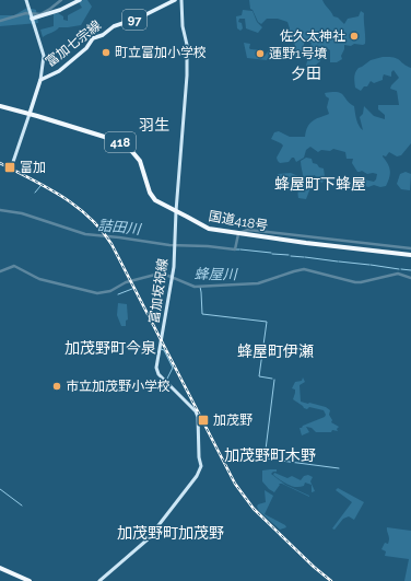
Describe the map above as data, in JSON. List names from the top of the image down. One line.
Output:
{"streets":{"highway":["418","国道418号"],"main road":["97","富加七宗線","富加坂祝線"]},"crossings":[["富加七宗線","418"],["富加七宗線","国道418号"],["418","国道418号"],["国道418号","富加坂祝線"]],"districts":["夕田","羽生","蜂屋町下蜂屋","加茂野町今泉","蜂屋町伊瀬","加茂野町木野","加茂野町加茂野"],"water":["詰田川","蜂屋川"],"places":{"other":["佐久太神社","町立富加小学校","蓮野1号墳","市立加茂野小学校"],"transit":["富加","加茂野"]}}
